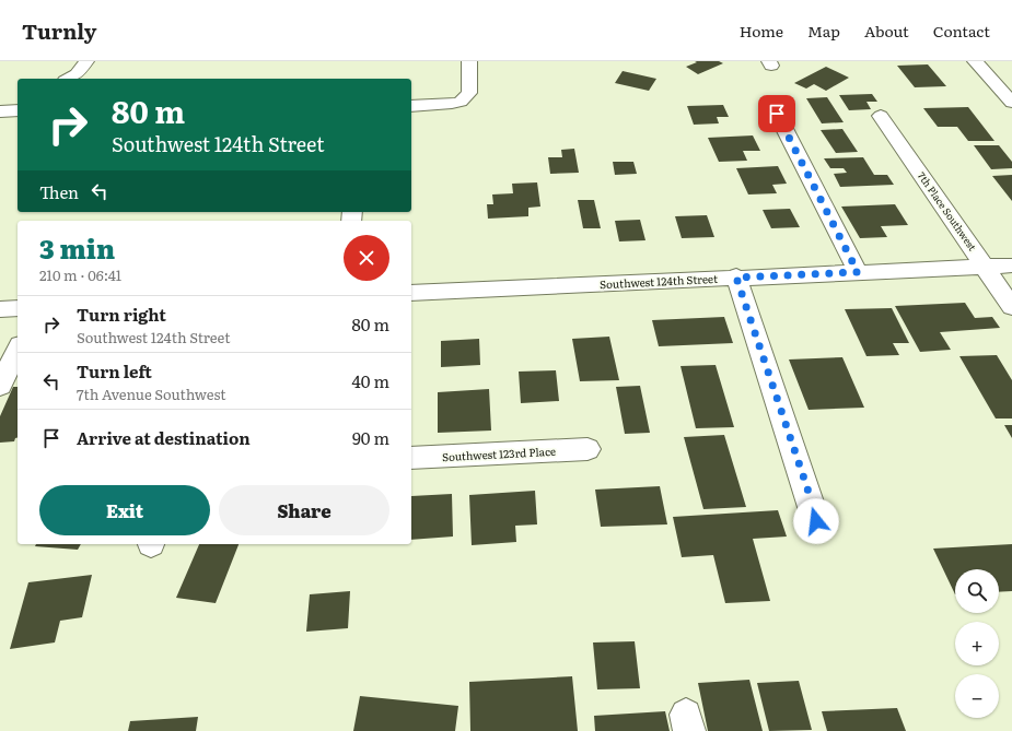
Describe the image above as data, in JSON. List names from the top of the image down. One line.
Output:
{"streets":{"street":["7th Place Southwest","Southwest 124th Street","Southwest 123rd Place"]},"crossings":[["7th Place Southwest","Southwest 124th Street"]],"page":{"header":"Turnly","nav":["Home","Map","About","Contact"],"turn":["80 m","Southwest 124th Street"],"then":"Then","heading":["3 min","210 m · 06:41"],"list":[{"name":"Turn right","note":"Southwest 124th Street","value":"80 m"},{"name":"Turn left","note":"7th Avenue Southwest","value":"40 m"},{"name":"Arrive at destination","value":"90 m"}],"buttons":["Exit","Share"],"map_buttons":["+","−"]}}
